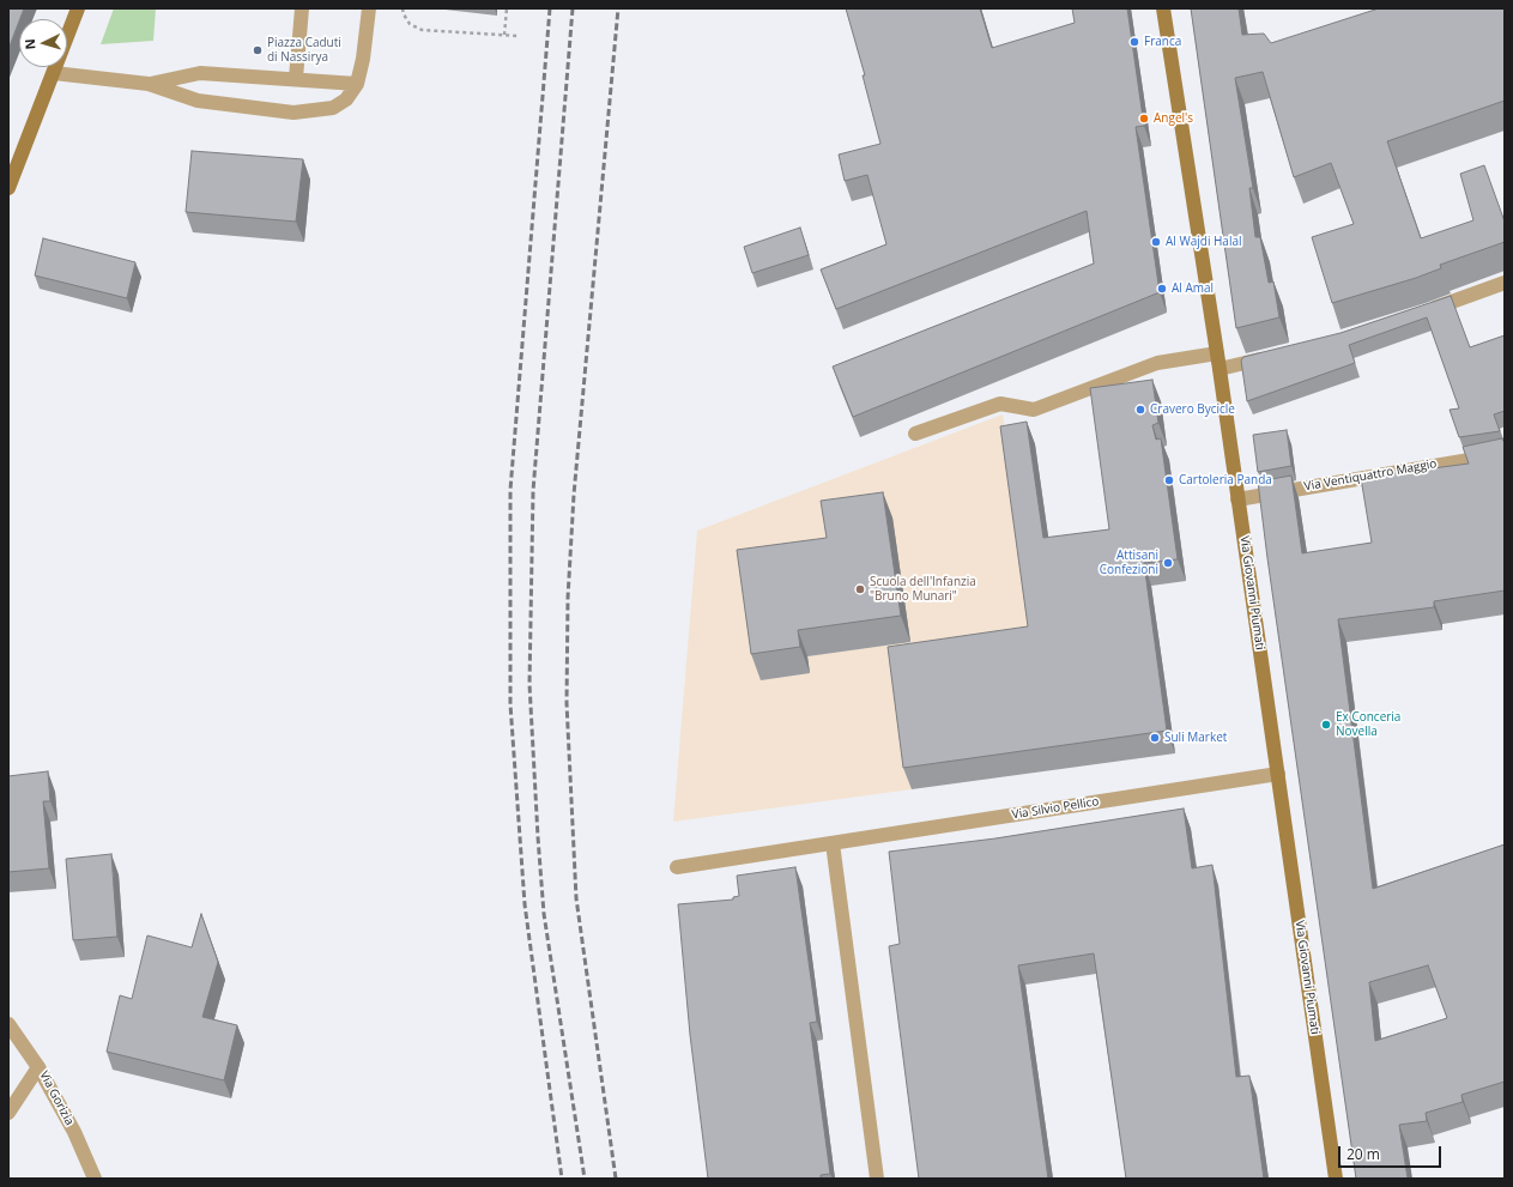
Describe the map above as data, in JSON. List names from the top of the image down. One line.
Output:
{"streets":{"street":["Via Ventiquattro Maggio","Via Giovanni Piumati","Via Silvio Pellico","Via Gorizia"]},"crossings":[["Via Ventiquattro Maggio","Via Giovanni Piumati"],["Via Giovanni Piumati","Via Silvio Pellico"]],"places":["Franca","Piazza Caduti di Nassirya","Angel's","Al Wajdi Halal","Al Amal","Cravero Bycicle","Cartoleria Panda","Attisani Confezioni","Scuola dell'Infanzia \"Bruno Munari\"","Ex Conceria Novella","Suli Market"],"scale_bar":"20 m","north":"left"}
